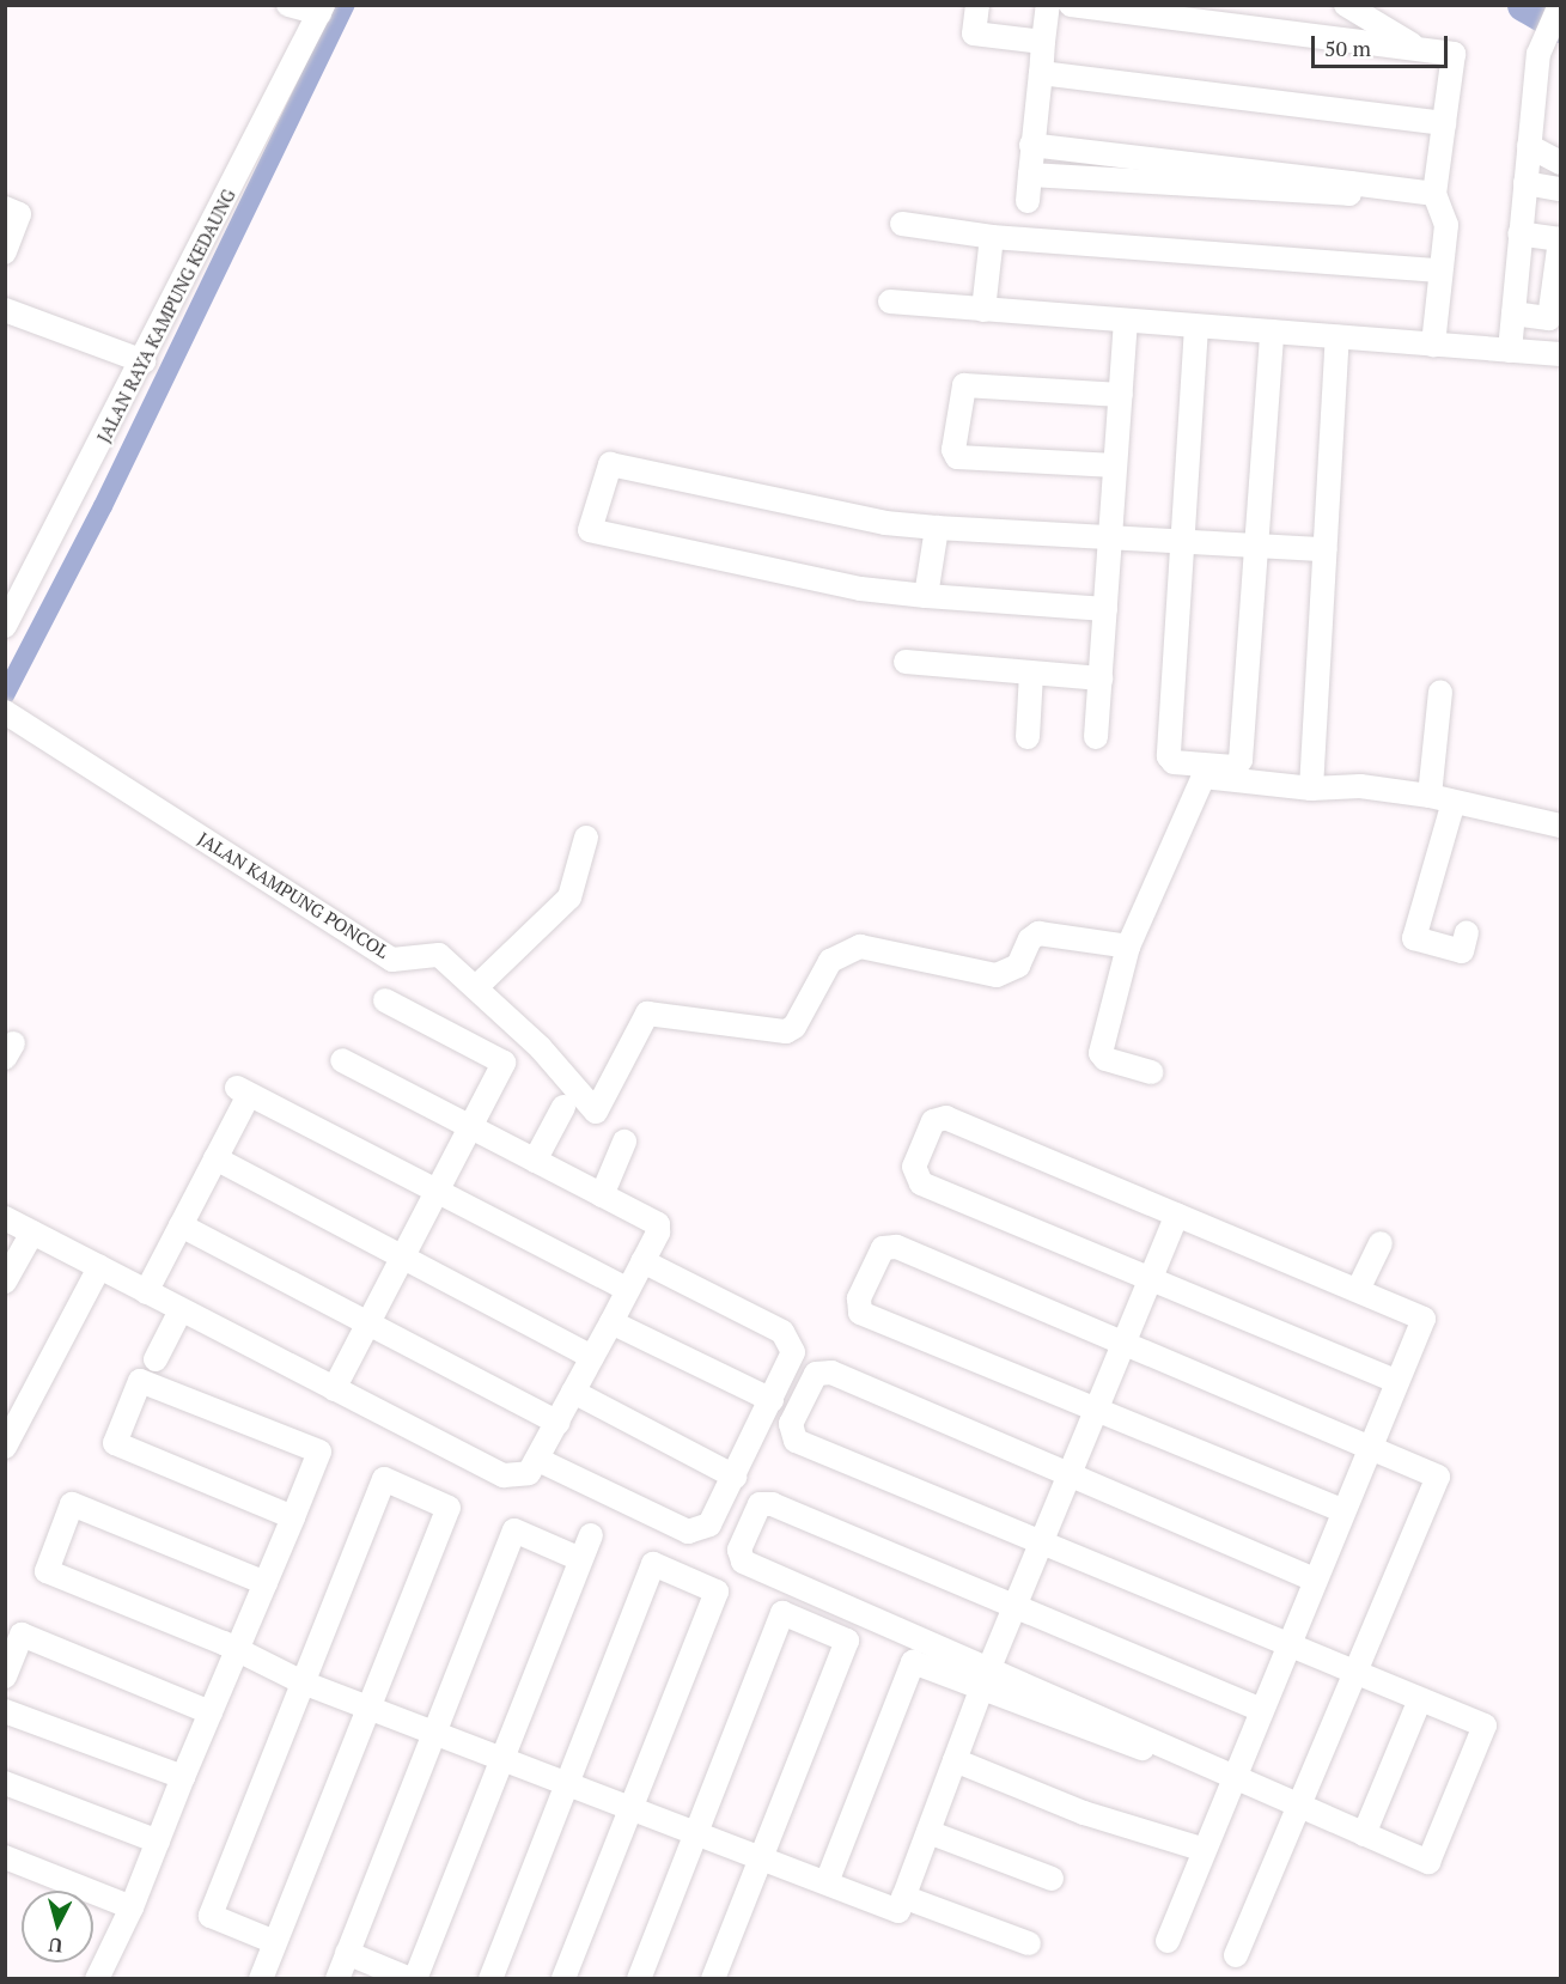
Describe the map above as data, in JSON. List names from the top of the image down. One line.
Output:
{"streets":{"street":["JALAN RAYA KAMPUNG KEDAUNG","JALAN KAMPUNG PONCOL"]},"scale_bar":"50 m","north":"bottom"}
